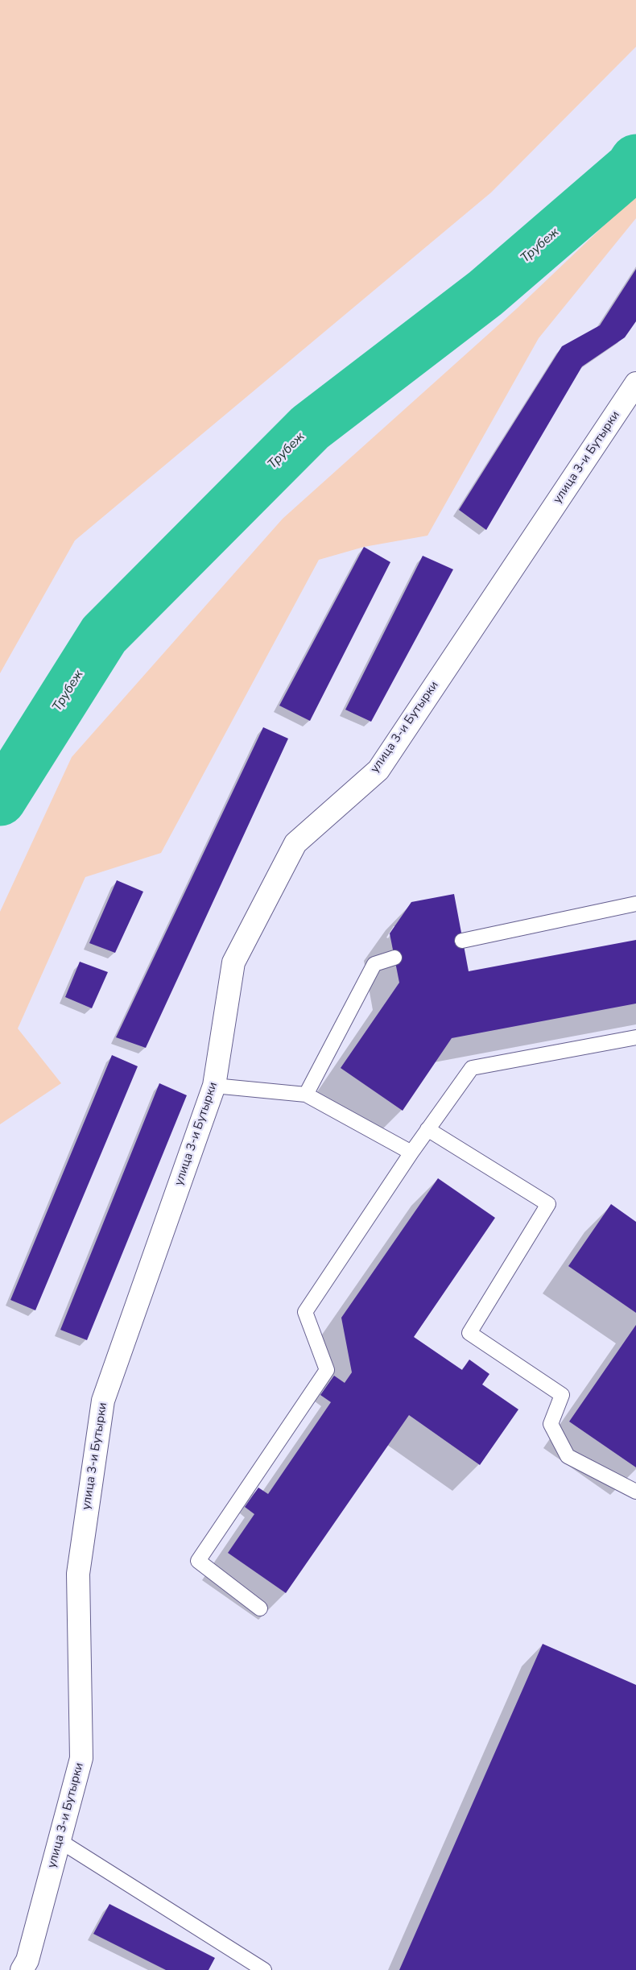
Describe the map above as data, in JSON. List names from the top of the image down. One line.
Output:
{"streets":{"street":["улица 3-и Бутырки"]},"water":["Трубеж"]}
